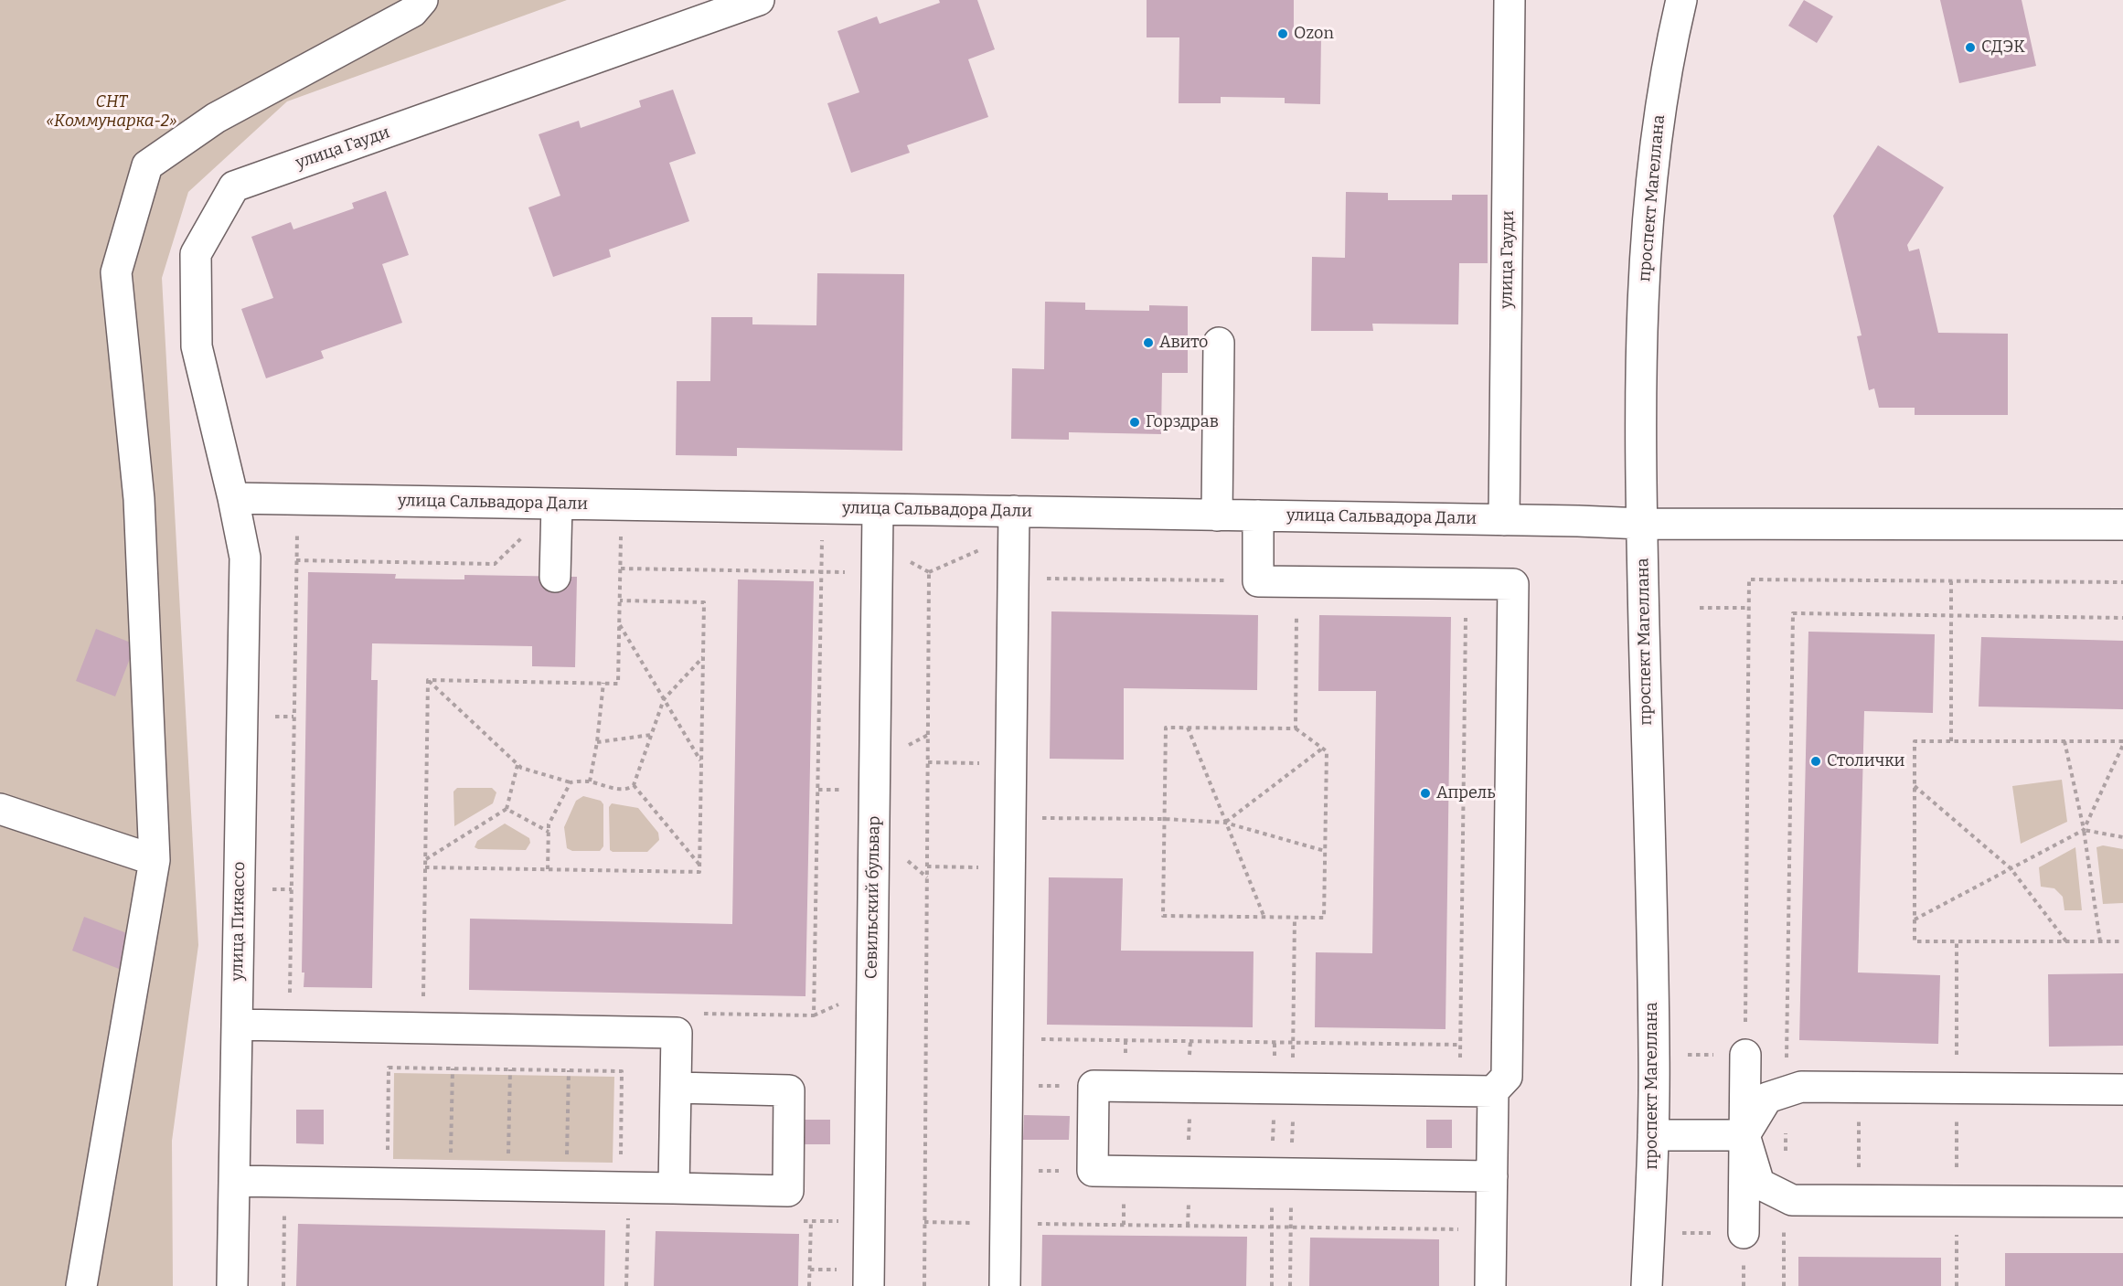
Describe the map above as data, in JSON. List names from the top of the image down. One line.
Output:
{"streets":{"street":["улица Гауди","проспект Магеллана","улица Сальвадора Дали","Севильский бульвар","улица Пикассо"]},"crossings":[["улица Гауди","улица Сальвадора Дали"],["улица Гауди","улица Пикассо"],["проспект Магеллана","улица Сальвадора Дали"],["улица Сальвадора Дали","Севильский бульвар"]],"parks":["СНТ «Коммунарка-2»"],"places":["Ozon","СДЭК","Авито","Горздрав","Столички","Апрель"]}
